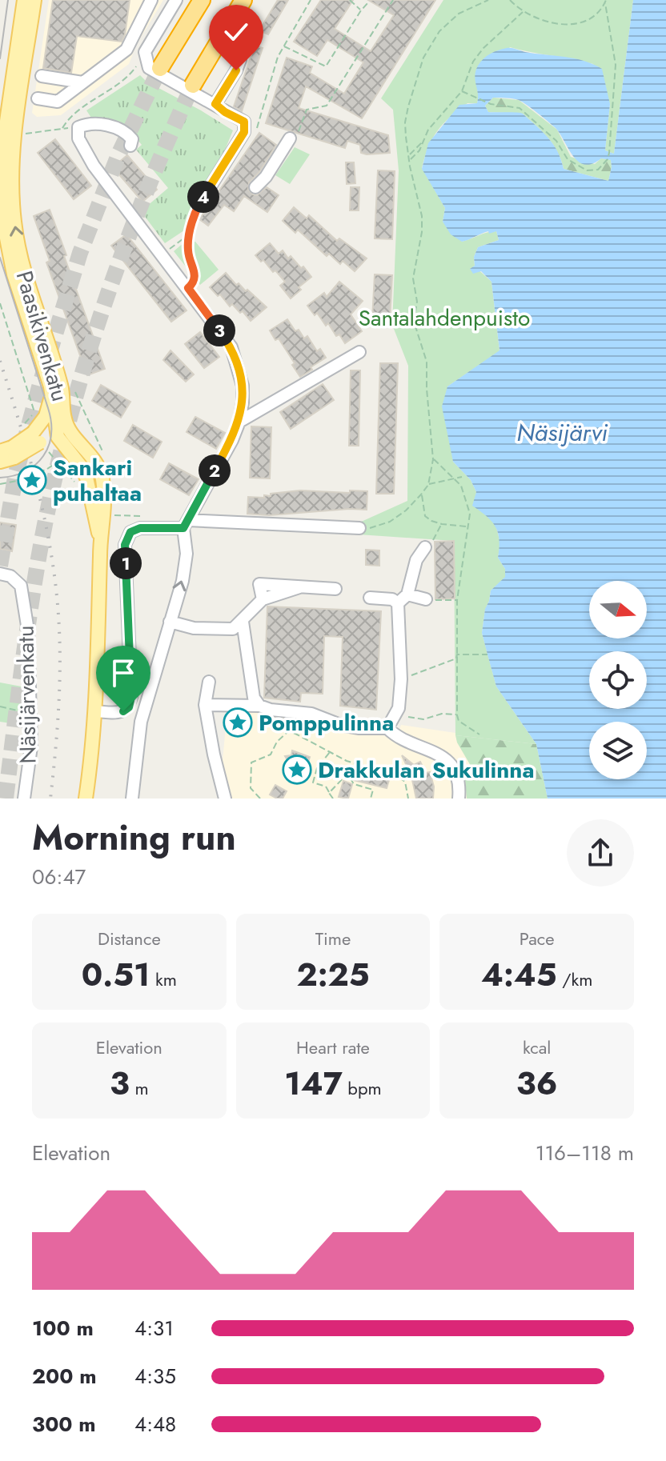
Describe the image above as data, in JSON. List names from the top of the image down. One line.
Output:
{"streets":{"main road":["Paasikivenkatu"],"street":["Näsijärvenkatu"]},"water":["Näsijärvi"],"parks":["Santalahdenpuisto"],"places":{"place":["Sankari puhaltaa","Pomppulinna","Drakkulan Sukulinna"]},"north":"right","page":{"pins":["4","3","2","1"],"heading":["Morning run","06:47"],"stats":[["Distance","0.51 km"],["Time","2:25"],["Pace","4:45 /km"],["Elevation","3 m"],["Heart rate","147 bpm"],["kcal","36"]],"chart":["Elevation","116–118 m"],"list":[{"name":"100 m","note":"4:31"},{"name":"200 m","note":"4:35"},{"name":"300 m","note":"4:48"}]}}
